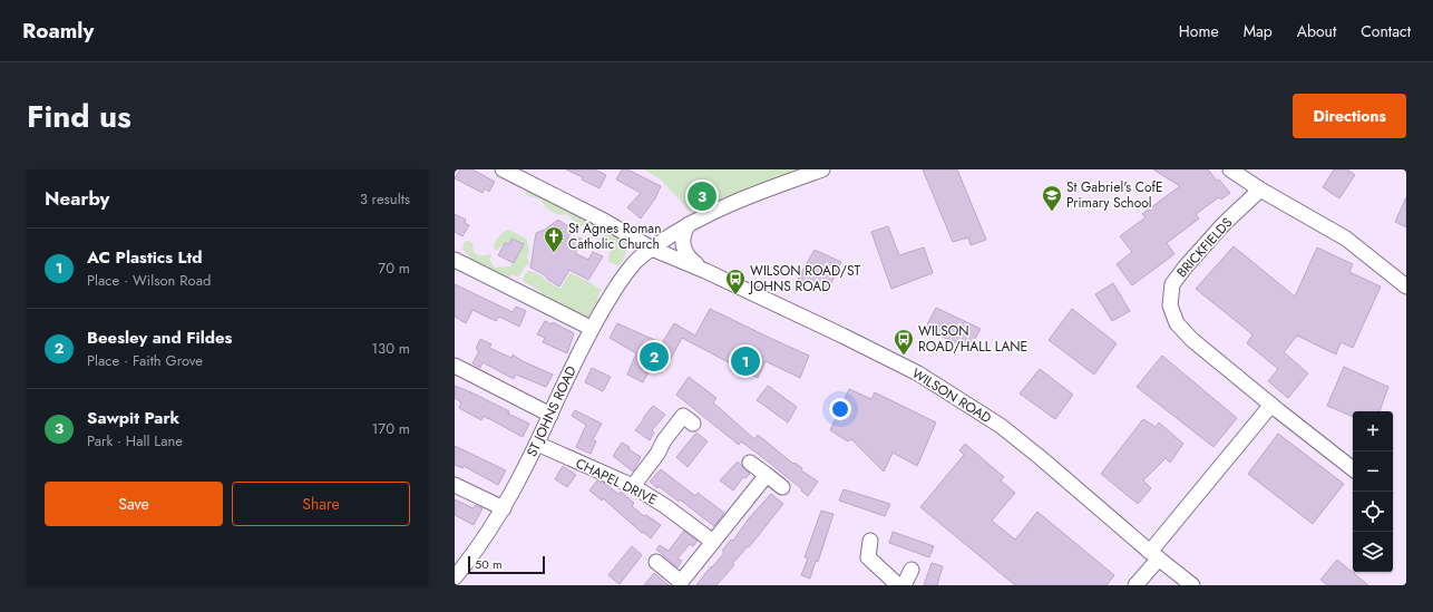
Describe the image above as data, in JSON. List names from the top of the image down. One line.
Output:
{"streets":{"street":["BRICKFIELDS","WILSON ROAD","ST JOHNS ROAD","CHAPEL DRIVE"]},"crossings":[["WILSON ROAD","ST JOHNS ROAD"],["ST JOHNS ROAD","CHAPEL DRIVE"]],"places":{"school or university":["St Gabriel's CofE Primary School"],"church":["St Agnes Roman Catholic Church"],"bus stop":["WILSON ROAD/ST JOHNS ROAD","WILSON ROAD/HALL LANE"]},"scale_bar":"50 m","page":{"header":"Roamly","nav":["Home","Map","About","Contact"],"title":"Find us","buttons":["Directions",["Save","Share"]],"heading":["Nearby","3 results"],"pins":["3","2","1"],"list":[{"mark":"1","name":"AC Plastics Ltd","note":"Place · Wilson Road","value":"70 m"},{"mark":"2","name":"Beesley and Fildes","note":"Place · Faith Grove","value":"130 m"},{"mark":"3","name":"Sawpit Park","note":"Park · Hall Lane","value":"170 m"}],"map_buttons":["+","−"],"scale":"50 m"}}
